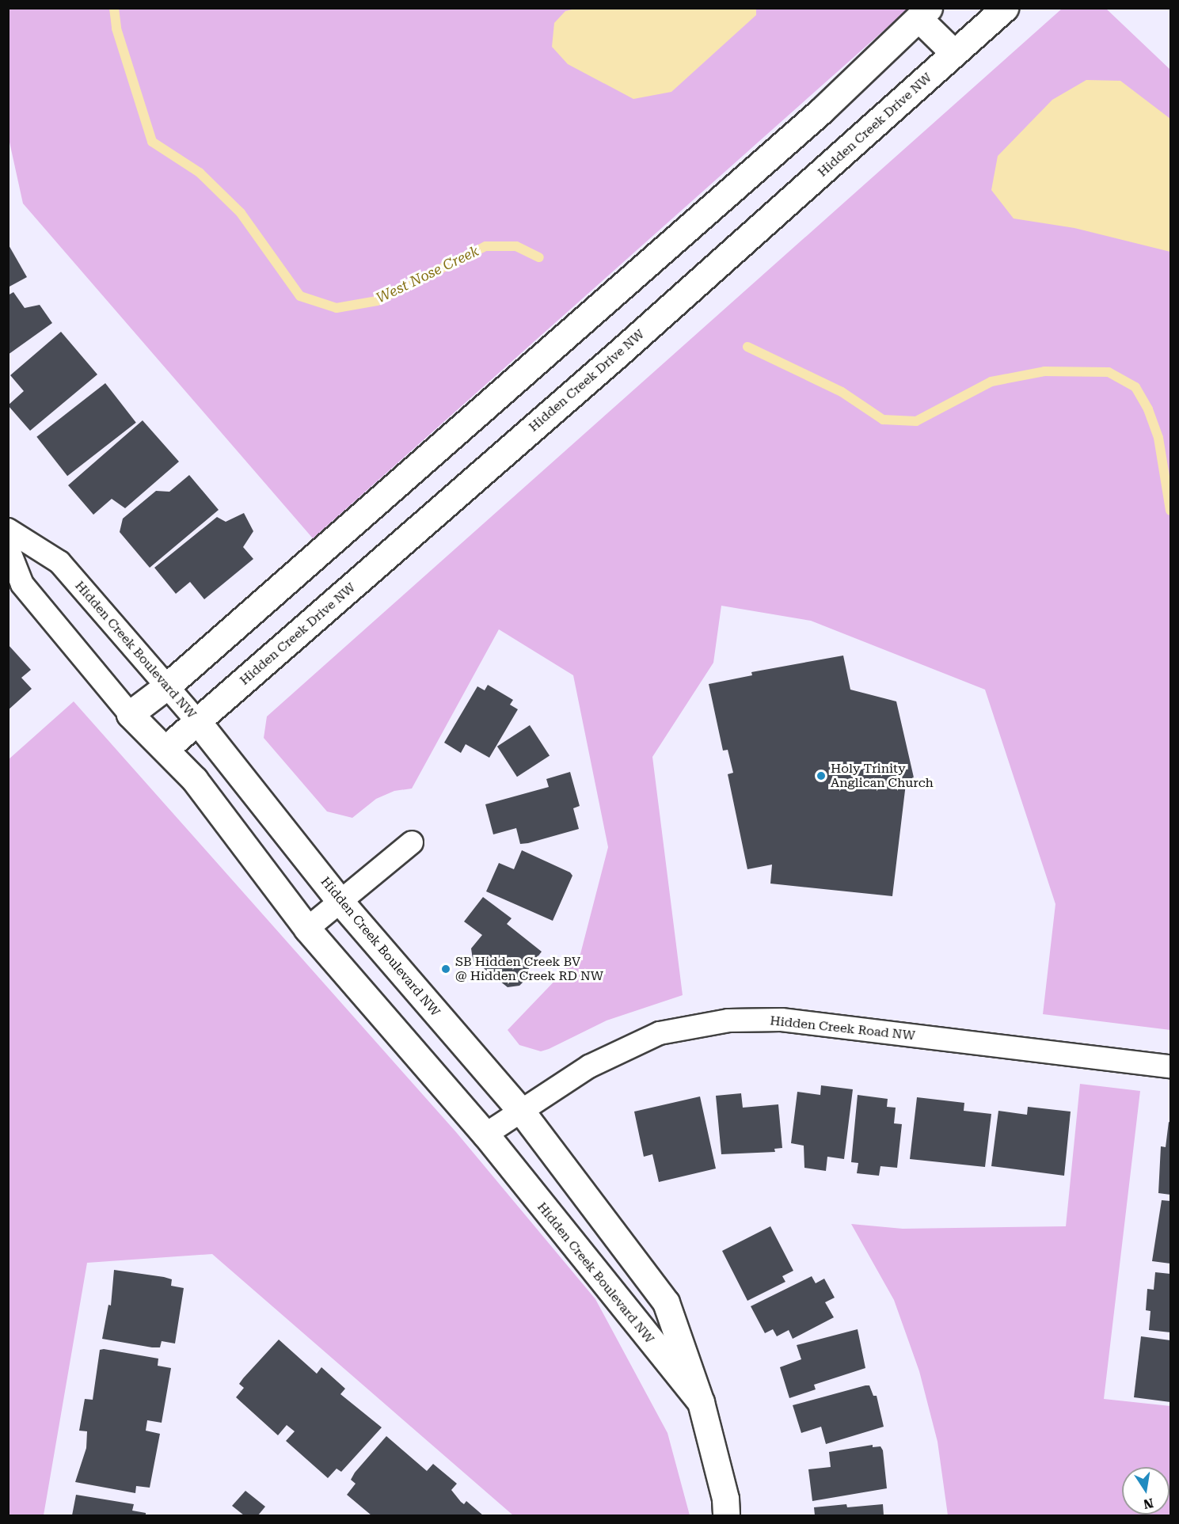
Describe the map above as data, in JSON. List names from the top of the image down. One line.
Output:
{"streets":{"street":["Hidden Creek Drive NW","Hidden Creek Boulevard NW","Hidden Creek Road NW"]},"crossings":[["Hidden Creek Drive NW","Hidden Creek Boulevard NW"],["Hidden Creek Boulevard NW","Hidden Creek Road NW"]],"water":["West Nose Creek"],"places":["Holy Trinity Anglican Church","SB Hidden Creek BV @ Hidden Creek RD NW"],"north":"bottom"}
